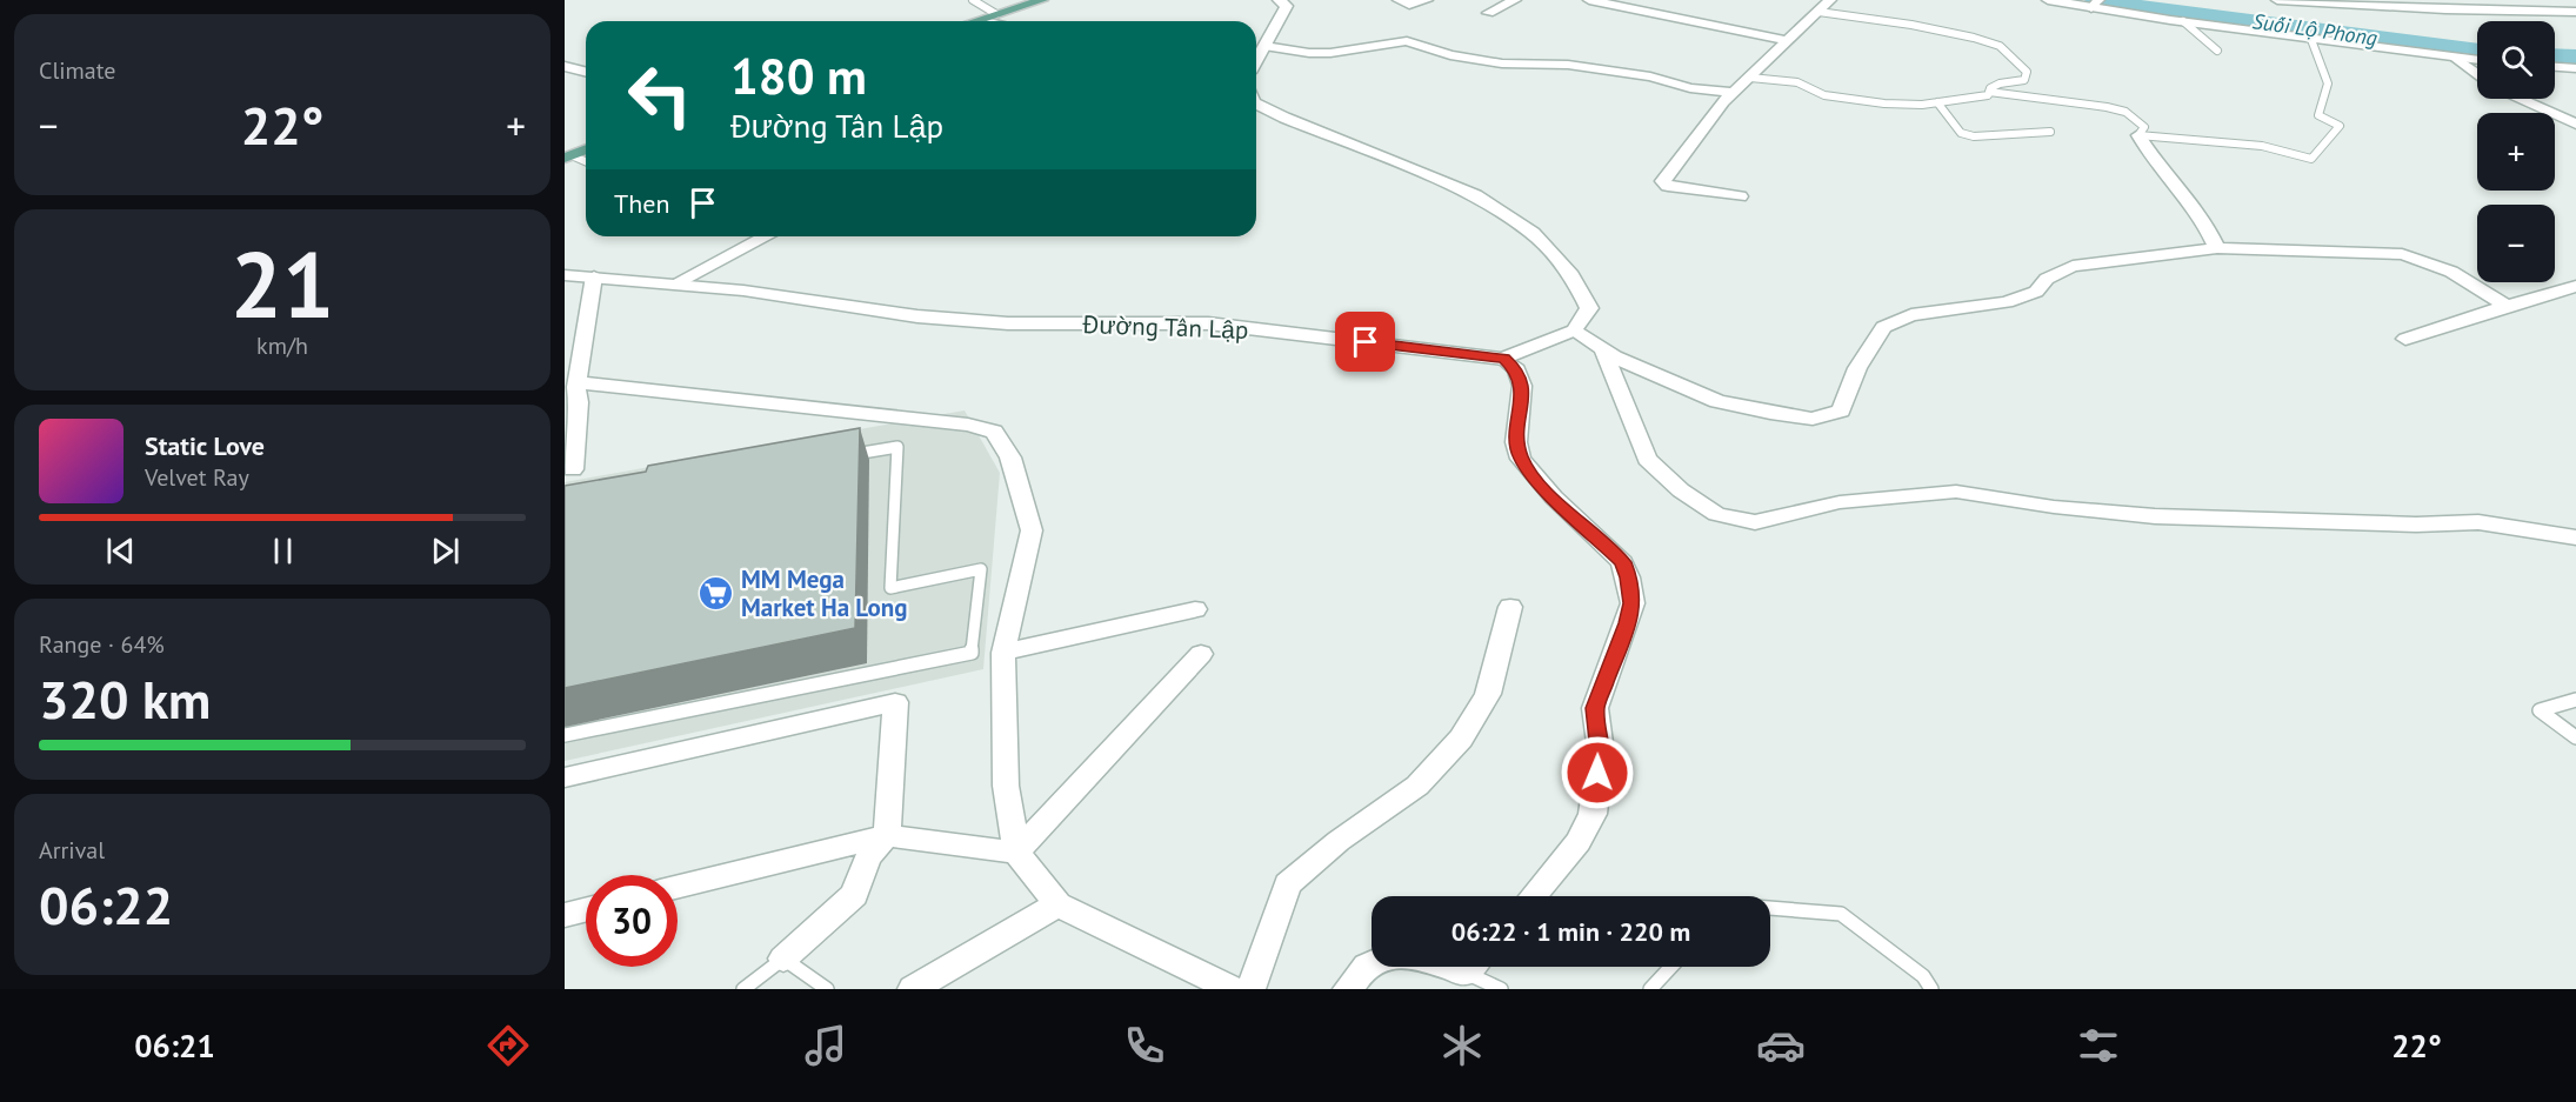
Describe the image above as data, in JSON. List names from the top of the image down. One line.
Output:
{"streets":{"street":["Đường Tân Lập"]},"water":["Suối Lộ Phong"],"places":{"supermarket":["MM Mega Market Ha Long"]},"page":{"tile":["Climate",["21","km/h"],["Range · 64%","320 km"],["Arrival","06:22"]],"map_buttons":["+","−"],"turn":["180 m","Đường Tân Lập"],"heat":["−","22°","+"],"then":"Then","song":["Static Love","Velvet Ray"],"limit":"30","trip":"06:22 · 1 min · 220 m","tabs":["06:21","22°"]}}
